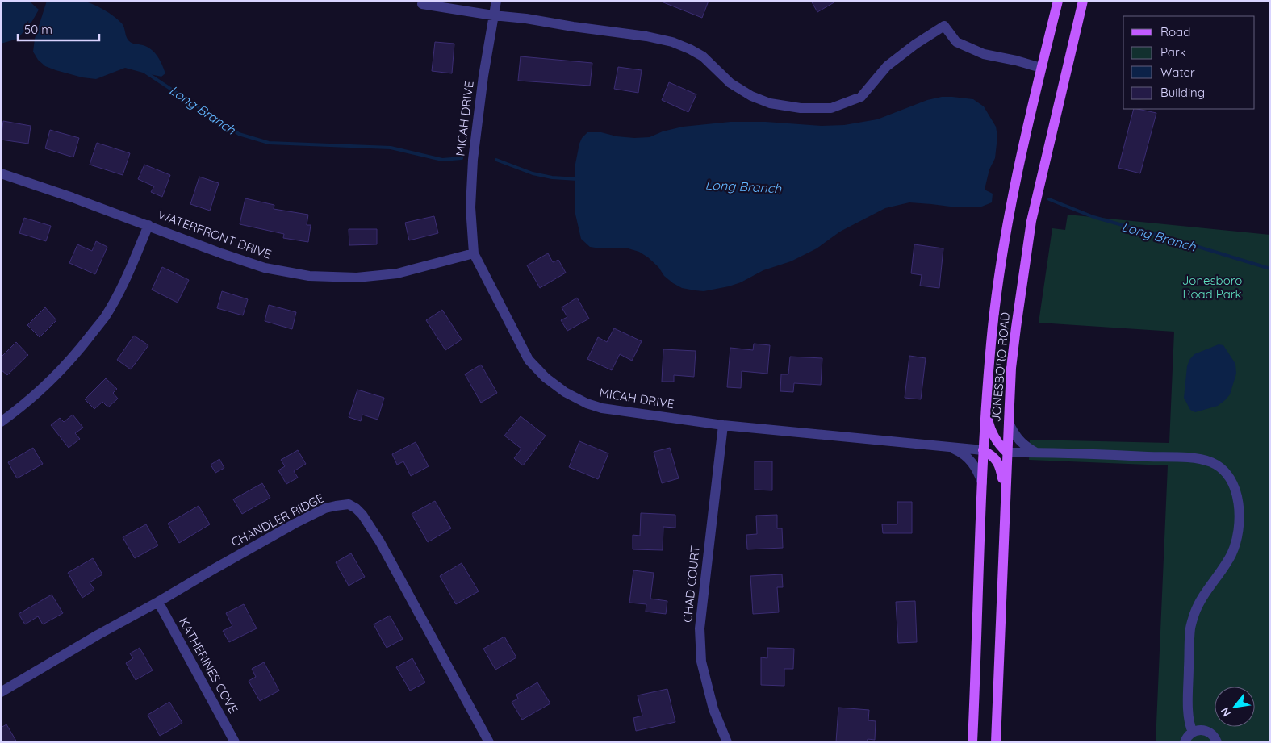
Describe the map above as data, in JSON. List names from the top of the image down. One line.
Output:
{"streets":{"main road":["JONESBORO ROAD"],"street":["MICAH DRIVE","WATERFRONT DRIVE","CHANDLER RIDGE","CHAD COURT","KATHERINES COVE"]},"crossings":[["MICAH DRIVE","WATERFRONT DRIVE"],["MICAH DRIVE","JONESBORO ROAD"],["MICAH DRIVE","CHAD COURT"],["CHANDLER RIDGE","KATHERINES COVE"]],"water":["Long Branch"],"parks":["Jonesboro Road Park"],"legend":["Road","Park","Water","Building"],"scale_bar":"50 m","north":"bottom left"}
